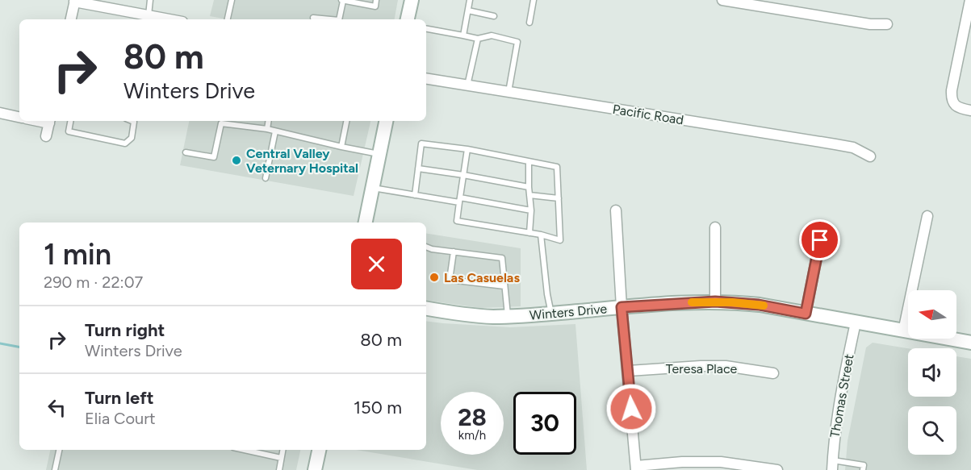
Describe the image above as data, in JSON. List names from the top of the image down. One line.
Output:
{"streets":{"street":["Pacific Road","Winters Drive","Teresa Place","Thomas Street"]},"crossings":[["Winters Drive","Thomas Street"]],"places":["Central Valley Veternary Hospital","Las Casuelas"],"north":"left","page":{"turn":["80 m","Winters Drive"],"heading":["1 min","290 m · 22:07"],"list":[{"name":"Turn right","note":"Winters Drive","value":"80 m"},{"name":"Turn left","note":"Elia Court","value":"150 m"}],"speed":"28 km/h","limit":"30"}}
